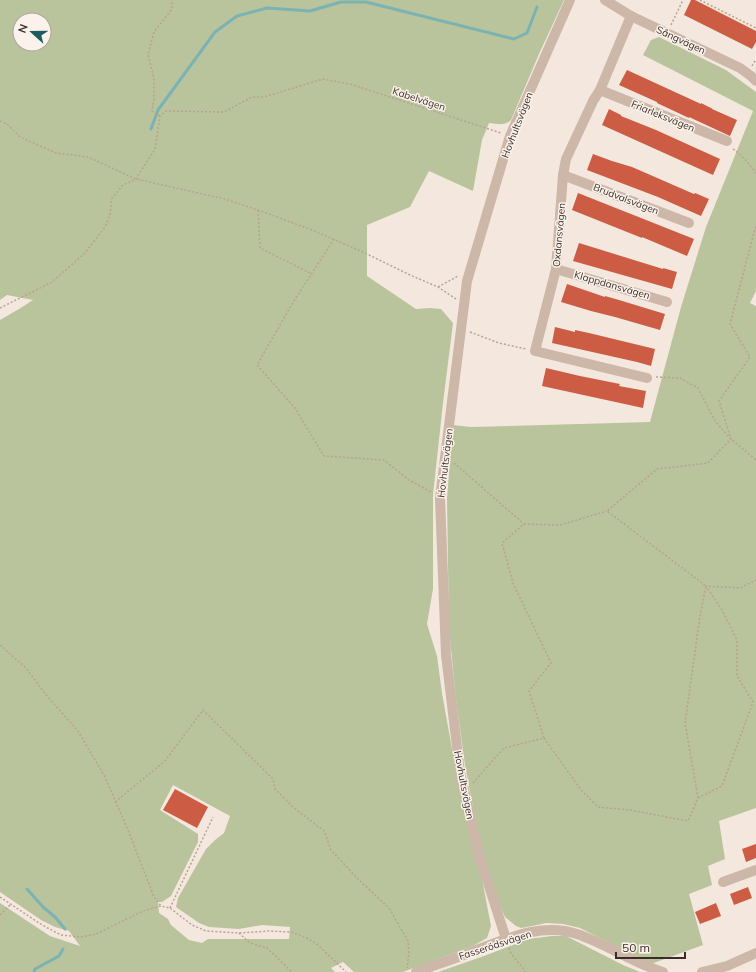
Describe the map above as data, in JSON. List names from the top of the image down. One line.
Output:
{"streets":{"street":["Sångvägen","Friarleksvägen","Hovhultsvägen","Brudvalsvägen","Oxdansvägen","Klappdansvägen","Fasserödsvägen"],"path":["Kabelvägen"]},"crossings":[["Sångvägen","Oxdansvägen"],["Kabelvägen","Hovhultsvägen"],["Friarleksvägen","Oxdansvägen"],["Hovhultsvägen","Fasserödsvägen"],["Brudvalsvägen","Oxdansvägen"],["Oxdansvägen","Klappdansvägen"]],"scale_bar":"50 m","north":"left"}
